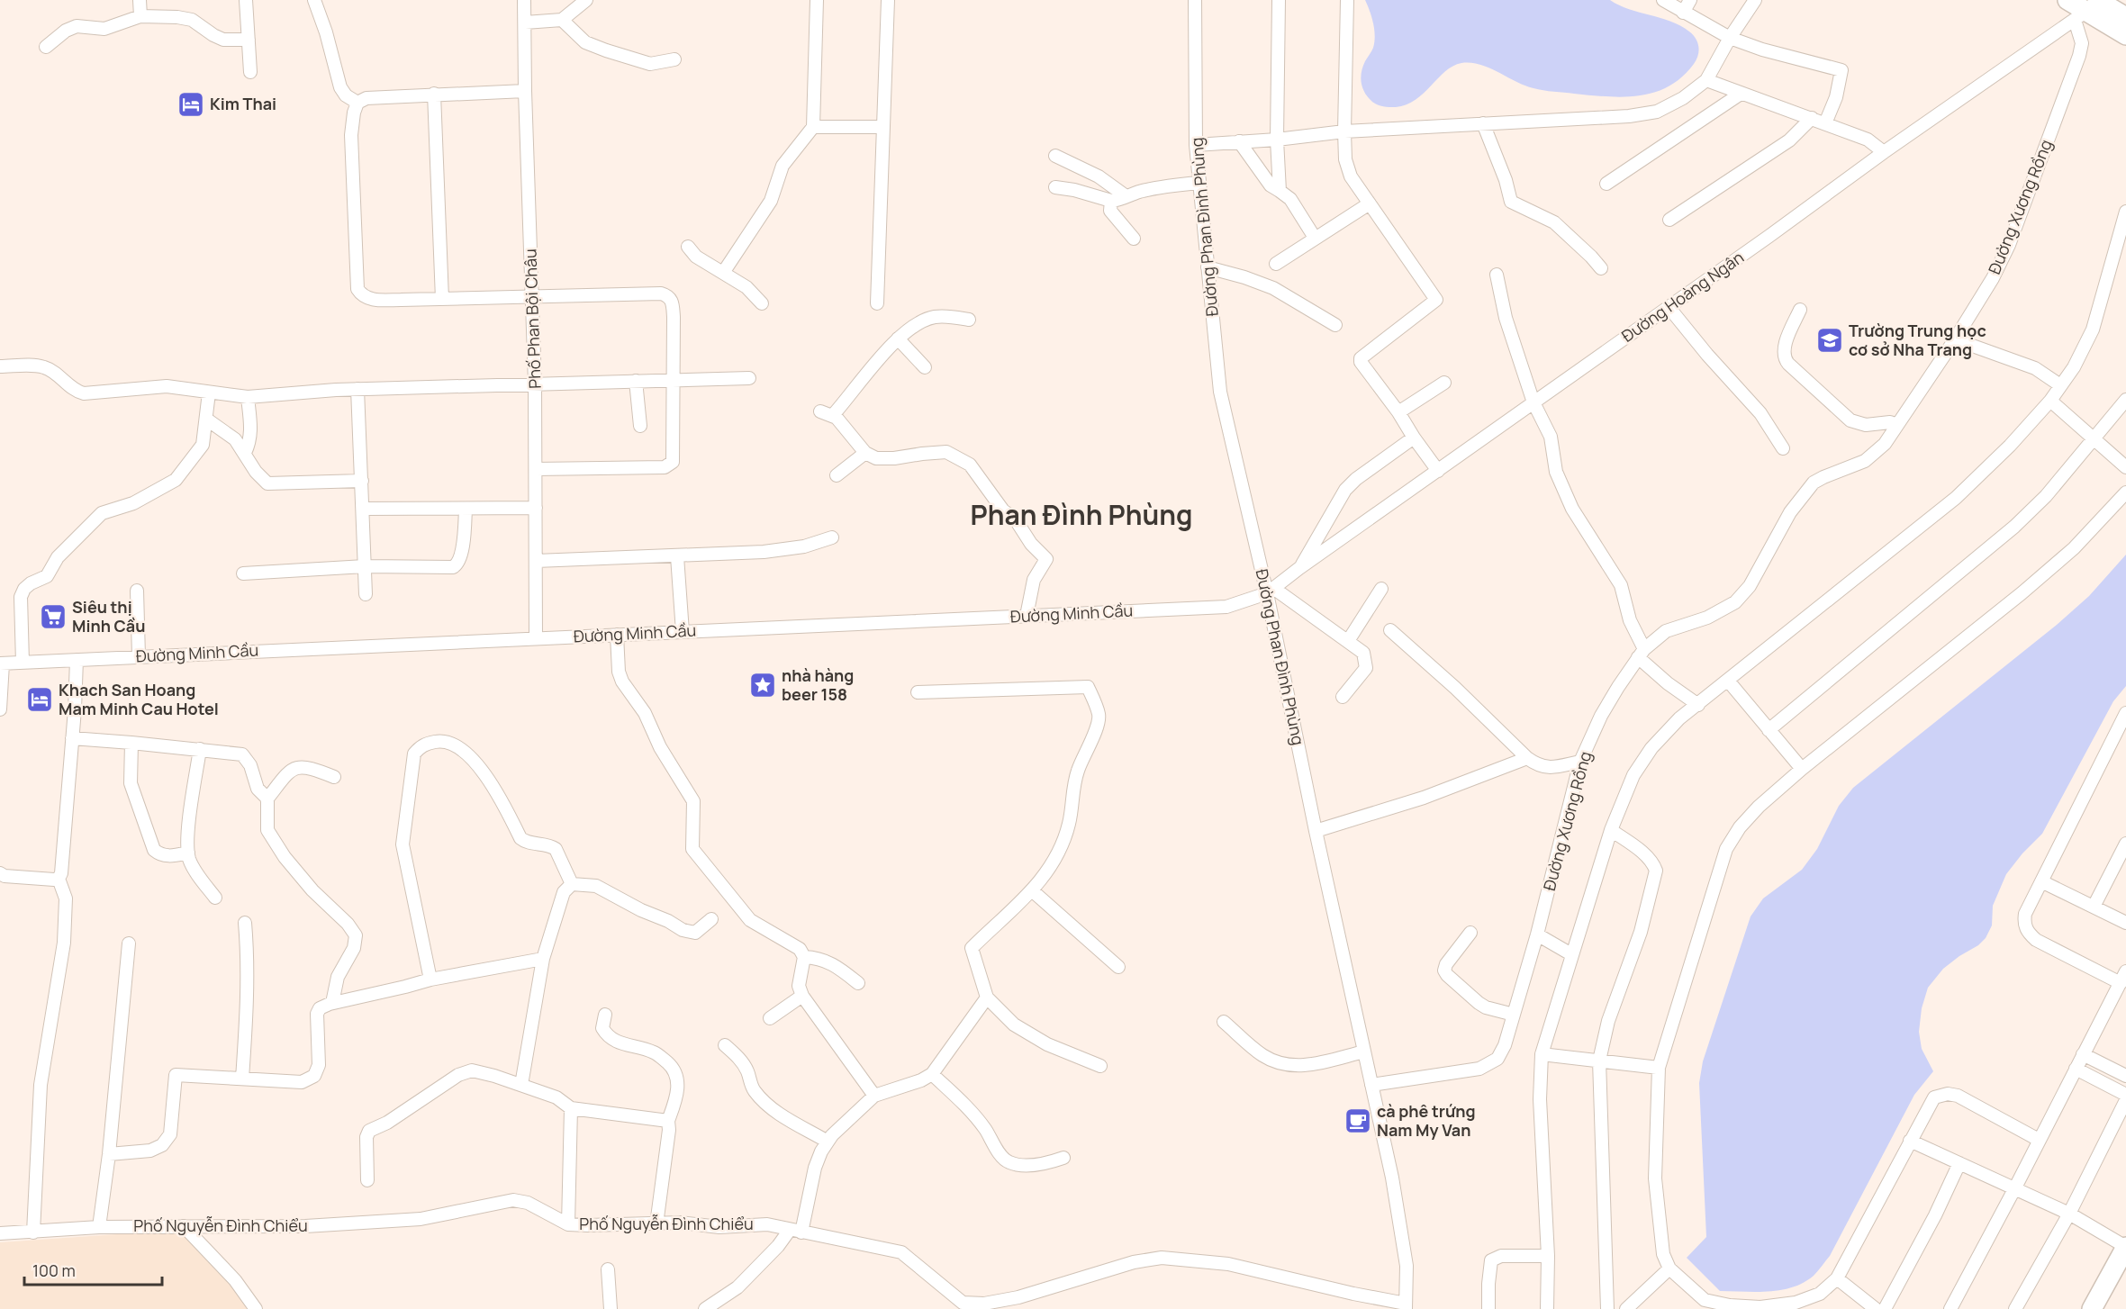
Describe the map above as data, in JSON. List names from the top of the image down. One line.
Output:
{"streets":{"street":["Đường Xương Rồng","Đường Phan Đình Phùng","Đường Hoàng Ngân","Phố Phan Bội Châu","Đường Minh Cầu","Phố Nguyễn Đình Chiểu"]},"crossings":[["Đường Xương Rồng","Đường Phan Đình Phùng"],["Đường Xương Rồng","Đường Hoàng Ngân"],["Đường Phan Đình Phùng","Đường Hoàng Ngân"],["Đường Phan Đình Phùng","Đường Minh Cầu"],["Đường Phan Đình Phùng","Phố Nguyễn Đình Chiểu"],["Đường Hoàng Ngân","Đường Minh Cầu"],["Phố Phan Bội Châu","Đường Minh Cầu"]],"districts":["Phan Đình Phùng"],"places":{"hotel":["Kim Thai","Khach San Hoang Mam Minh Cau Hotel"],"school or university":["Trường Trung học cơ sở Nha Trang"],"supermarket":["Siêu thị Minh Cầu"],"place":["nhà hàng beer 158"],"cafe":["cà phê trứng Nam My Van"]},"scale_bar":"100 m"}
